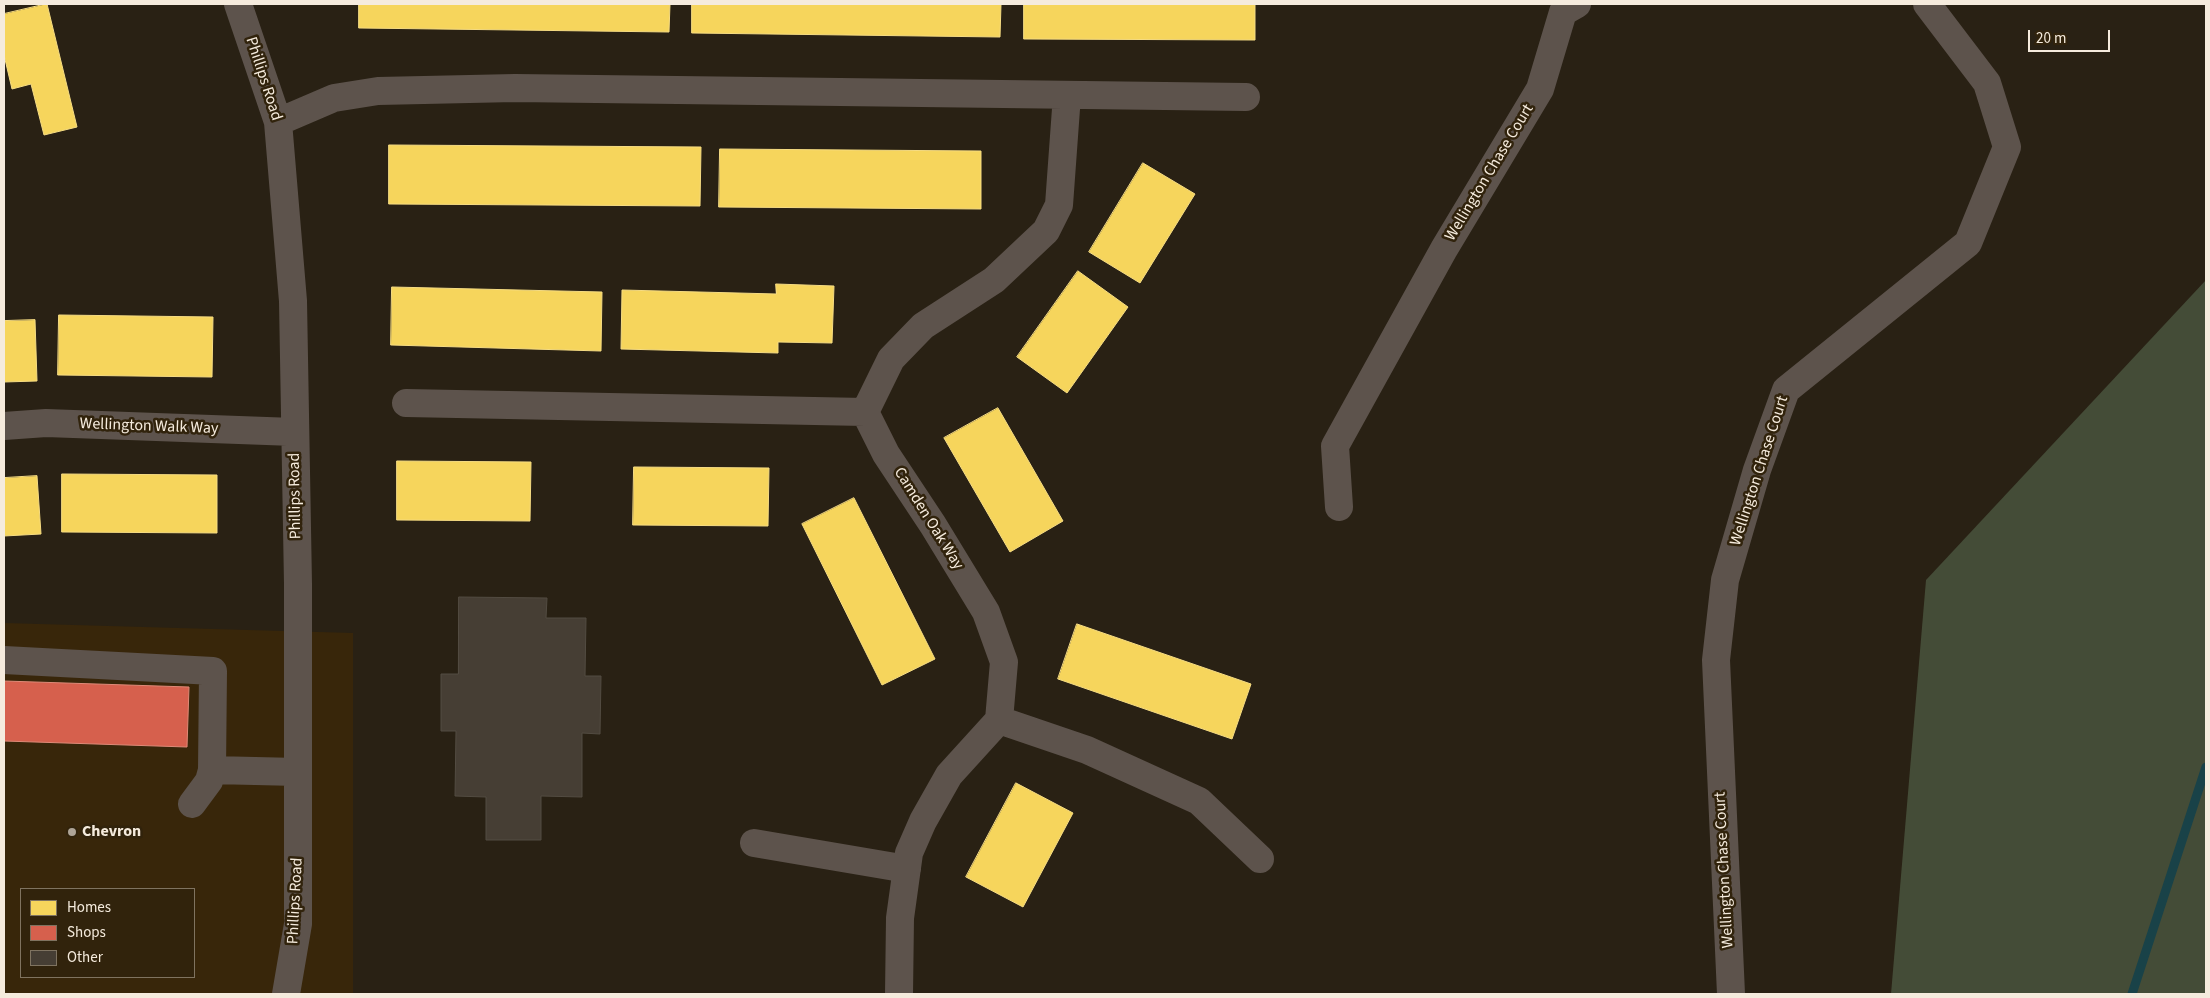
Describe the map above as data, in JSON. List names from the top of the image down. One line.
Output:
{"streets":{"street":["Phillips Road","Wellington Chase Court","Wellington Walk Way","Camden Oak Way"]},"crossings":[["Phillips Road","Wellington Walk Way"]],"places":["Chevron"],"legend":["Homes","Shops","Other"],"scale_bar":"20 m"}
